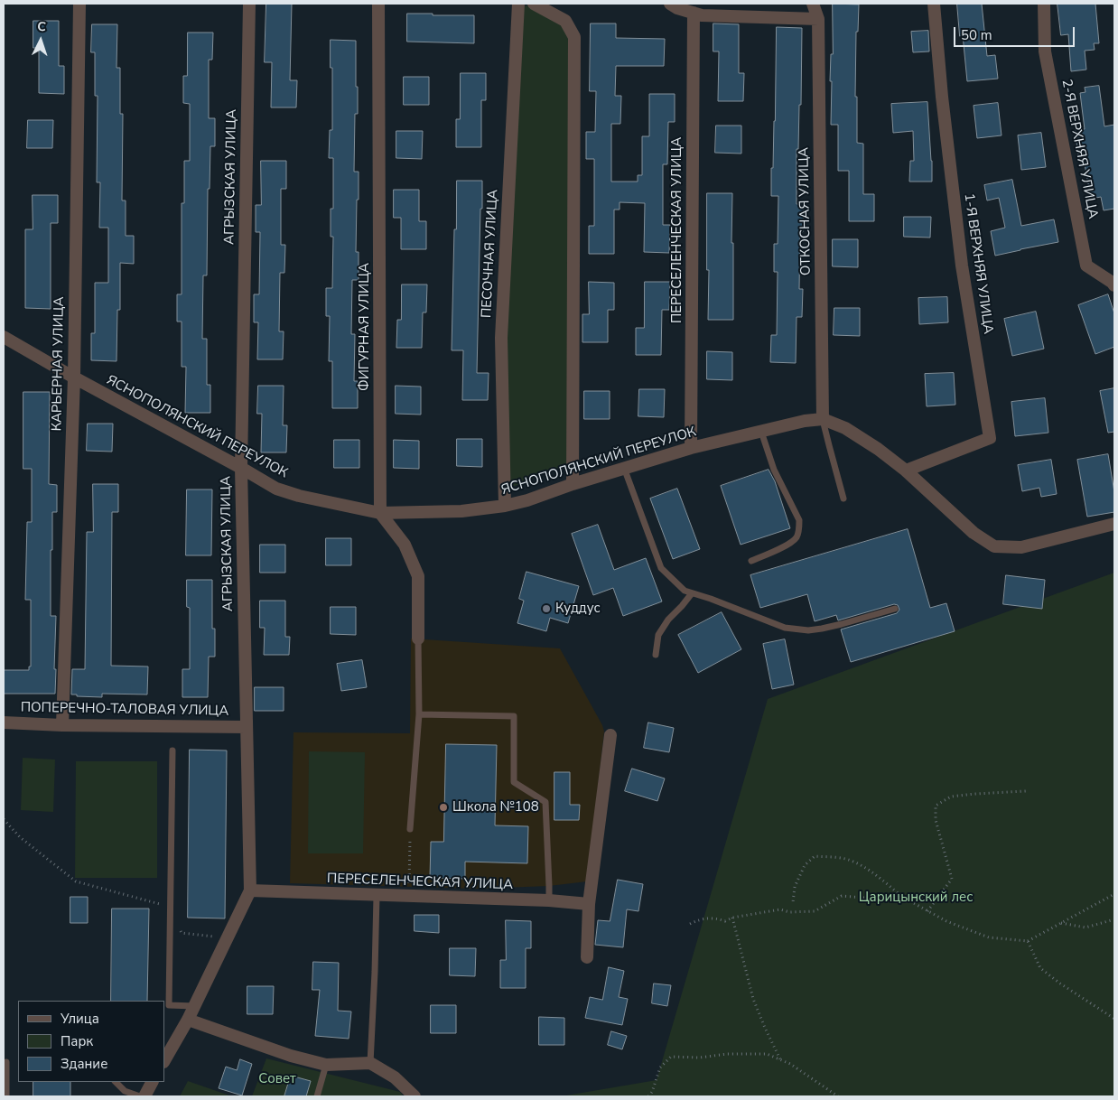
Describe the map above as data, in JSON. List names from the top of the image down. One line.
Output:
{"streets":{"street":["2-Я ВЕРХНЯЯ УЛИЦА","АГРЫЗСКАЯ УЛИЦА","ОТКОСНАЯ УЛИЦА","ПЕРЕСЕЛЕНЧЕСКАЯ УЛИЦА","ПЕСОЧНАЯ УЛИЦА","1-Я ВЕРХНЯЯ УЛИЦА","ФИГУРНАЯ УЛИЦА","КАРЬЕРНАЯ УЛИЦА","ЯСНОПОЛЯНСКИЙ ПЕРЕУЛОК","ПОПЕРЕЧНО-ТАЛОВАЯ УЛИЦА"]},"crossings":[["АГРЫЗСКАЯ УЛИЦА","ПЕРЕСЕЛЕНЧЕСКАЯ УЛИЦА"],["АГРЫЗСКАЯ УЛИЦА","ЯСНОПОЛЯНСКИЙ ПЕРЕУЛОК"],["АГРЫЗСКАЯ УЛИЦА","ПОПЕРЕЧНО-ТАЛОВАЯ УЛИЦА"],["ОТКОСНАЯ УЛИЦА","ЯСНОПОЛЯНСКИЙ ПЕРЕУЛОК"],["ПЕРЕСЕЛЕНЧЕСКАЯ УЛИЦА","ЯСНОПОЛЯНСКИЙ ПЕРЕУЛОК"],["ПЕСОЧНАЯ УЛИЦА","ЯСНОПОЛЯНСКИЙ ПЕРЕУЛОК"],["1-Я ВЕРХНЯЯ УЛИЦА","ЯСНОПОЛЯНСКИЙ ПЕРЕУЛОК"],["ФИГУРНАЯ УЛИЦА","ЯСНОПОЛЯНСКИЙ ПЕРЕУЛОК"],["КАРЬЕРНАЯ УЛИЦА","ЯСНОПОЛЯНСКИЙ ПЕРЕУЛОК"],["КАРЬЕРНАЯ УЛИЦА","ПОПЕРЕЧНО-ТАЛОВАЯ УЛИЦА"]],"parks":["Царицынский лес","Совет"],"places":["Куддус","Школа №108"],"legend":["Улица","Парк","Здание"],"scale_bar":"50 m","north":"top"}
